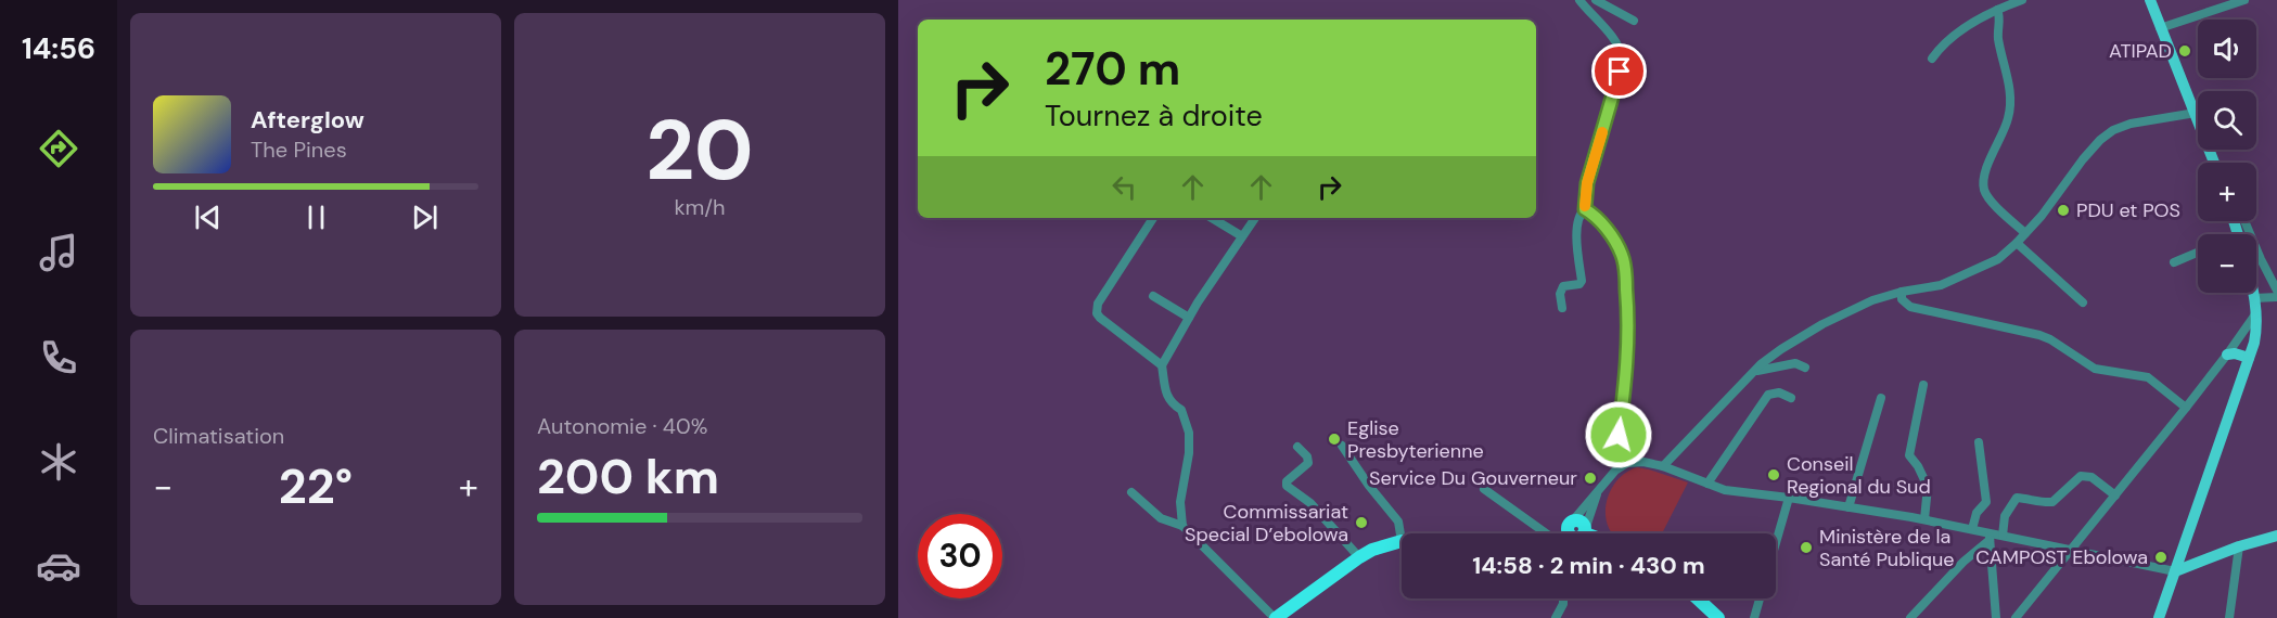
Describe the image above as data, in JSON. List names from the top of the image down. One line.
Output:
{"places":["ATIPAD","PDU et POS","Eglise Presbyterienne","Conseil Regional du Sud","Service Du Gouverneur","Commissariat Special D’ebolowa","Ministère de la Santé Publique","CAMPOST Ebolowa"],"page":{"tabs":"14:56","tile":[["20","km/h"],"Climatisation",["Autonomie · 40%","200 km"]],"map_buttons":["+","−"],"turn":["270 m","Tournez à droite"],"song":["Afterglow","The Pines"],"heat":["−","22°","+"],"limit":"30","trip":"14:58 · 2 min · 430 m"}}
